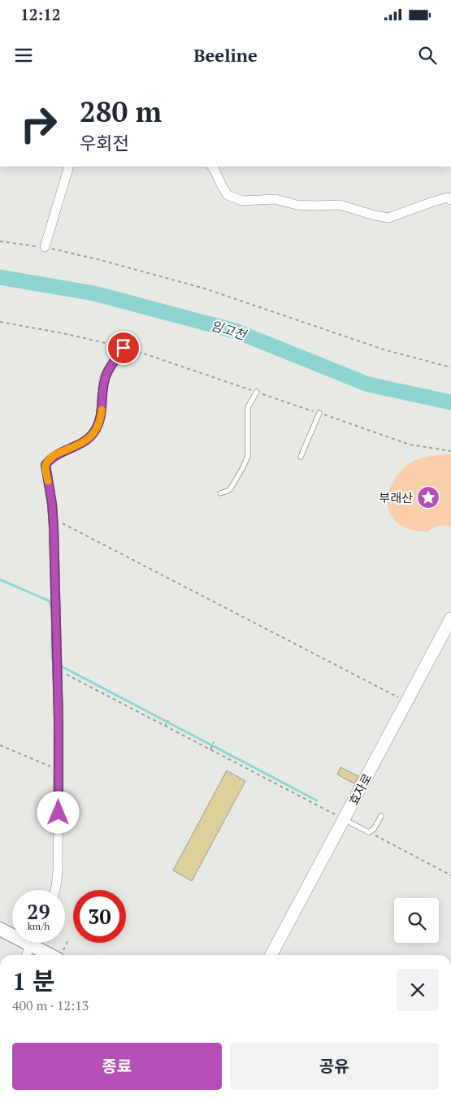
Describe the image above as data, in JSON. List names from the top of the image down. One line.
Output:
{"streets":{"street":["효자로"]},"water":["임고천"],"places":{"place":["부래산"]},"page":{"status":"12:12","header":"Beeline","turn":["280 m","우회전"],"speed":"29 km/h","limit":"30","heading":["1 분","400 m · 12:13"],"buttons":["종료","공유"]}}
